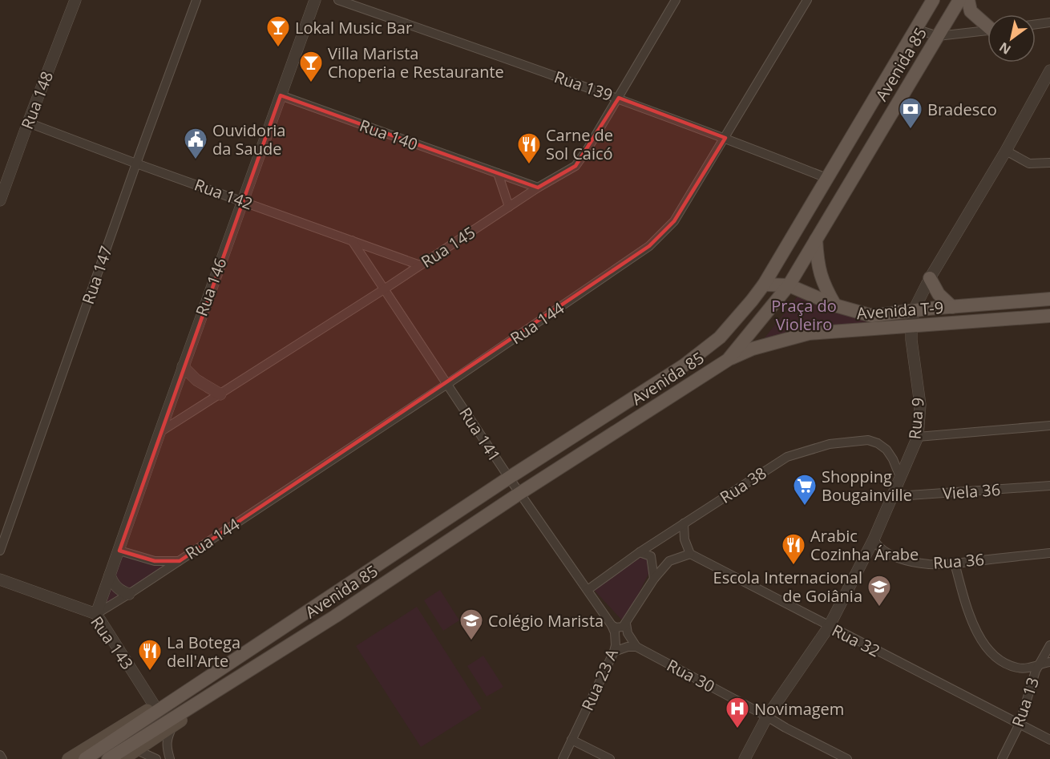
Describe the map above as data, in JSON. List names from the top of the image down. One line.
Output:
{"streets":{"main road":["Avenida 85","Avenida T-9"],"street":["Rua 139","Rua 148","Rua 140","Rua 142","Rua 145","Rua 147","Rua 146","Rua 144","Rua 9","Rua 141","Rua 38","Viela 36","Rua 36","Rua 32","Rua 143","Rua 30","Rua 23 A","Rua 13"]},"crossings":[["Avenida 85","Rua 139"],["Avenida 85","Avenida T-9"],["Avenida 85","Rua 141"],["Avenida 85","Rua 143"],["Rua 139","Rua 145"],["Rua 139","Rua 144"],["Rua 148","Rua 142"],["Rua 140","Rua 145"],["Rua 140","Rua 146"],["Rua 142","Rua 145"],["Rua 142","Rua 147"],["Rua 142","Rua 146"],["Rua 142","Rua 141"],["Rua 145","Rua 146"],["Rua 145","Rua 141"],["Rua 146","Rua 144"],["Rua 146","Rua 143"],["Avenida T-9","Rua 9"],["Rua 144","Rua 141"],["Rua 144","Rua 143"],["Rua 9","Rua 38"],["Rua 9","Viela 36"],["Rua 9","Rua 36"],["Rua 9","Rua 32"],["Rua 9","Rua 30"],["Rua 141","Rua 38"],["Rua 141","Rua 23 A"],["Rua 32","Rua 13"]],"parks":["Praça do Violeiro"],"places":{"bar":["Lokal Music Bar","Villa Marista Choperia e Restaurante"],"bank":["Bradesco"],"public building":["Ouvidoria da Saude"],"restaurant":["Carne de Sol Caicó","Arabic Cozinha Árabe","La Botega dell'Arte"],"supermarket":["Shopping Bougainville"],"school or university":["Escola Internacional de Goiânia","Colégio Marista"],"hospital":["Novimagem"]},"north":"bottom left"}
